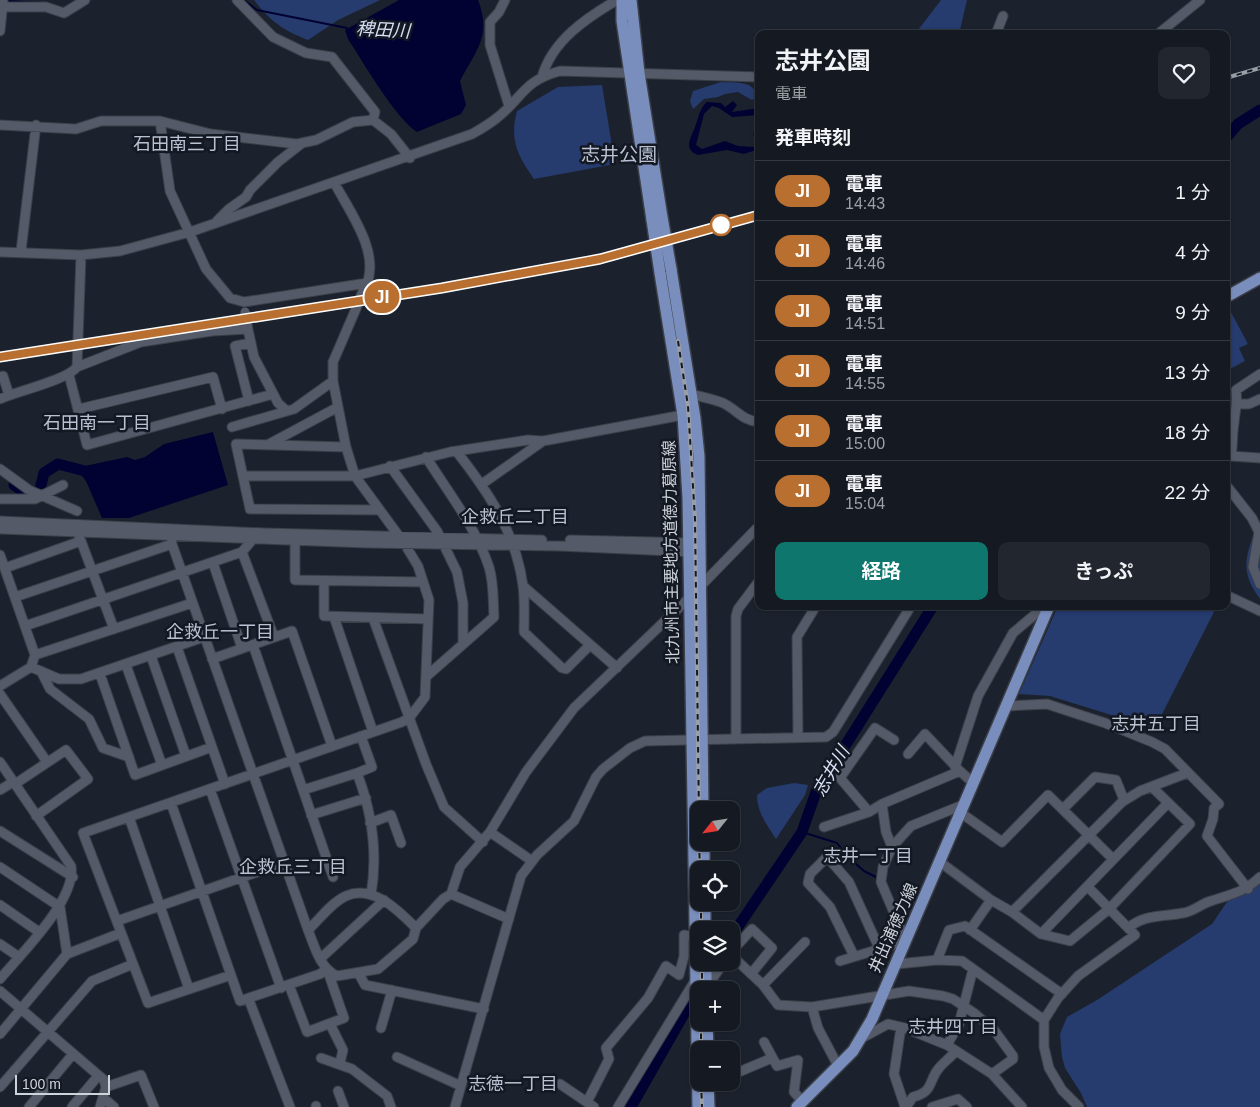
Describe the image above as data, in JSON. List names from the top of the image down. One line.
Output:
{"streets":{"main road":["北九州市主要地方道徳力葛原線","井出浦徳力線"]},"districts":["石田南三丁目","志井公園","石田南一丁目","企救丘二丁目","企救丘一丁目","志井五丁目","志井一丁目","企救丘三丁目","志井四丁目","志徳一丁目"],"water":["稗田川","志井川"],"scale_bar":"100 m","north":"bottom left","page":{"on_map":"JI","heading":[["志井公園","電車"],"発車時刻"],"list":[{"mark":"JI","name":"電車","note":"14:43","value":"1 分"},{"mark":"JI","name":"電車","note":"14:46","value":"4 分"},{"mark":"JI","name":"電車","note":"14:51","value":"9 分"},{"mark":"JI","name":"電車","note":"14:55","value":"13 分"},{"mark":"JI","name":"電車","note":"15:00","value":"18 分"},{"mark":"JI","name":"電車","note":"15:04","value":"22 分"}],"buttons":["経路","きっぷ"],"map_buttons":["+","−"],"scale":"100 m"}}
